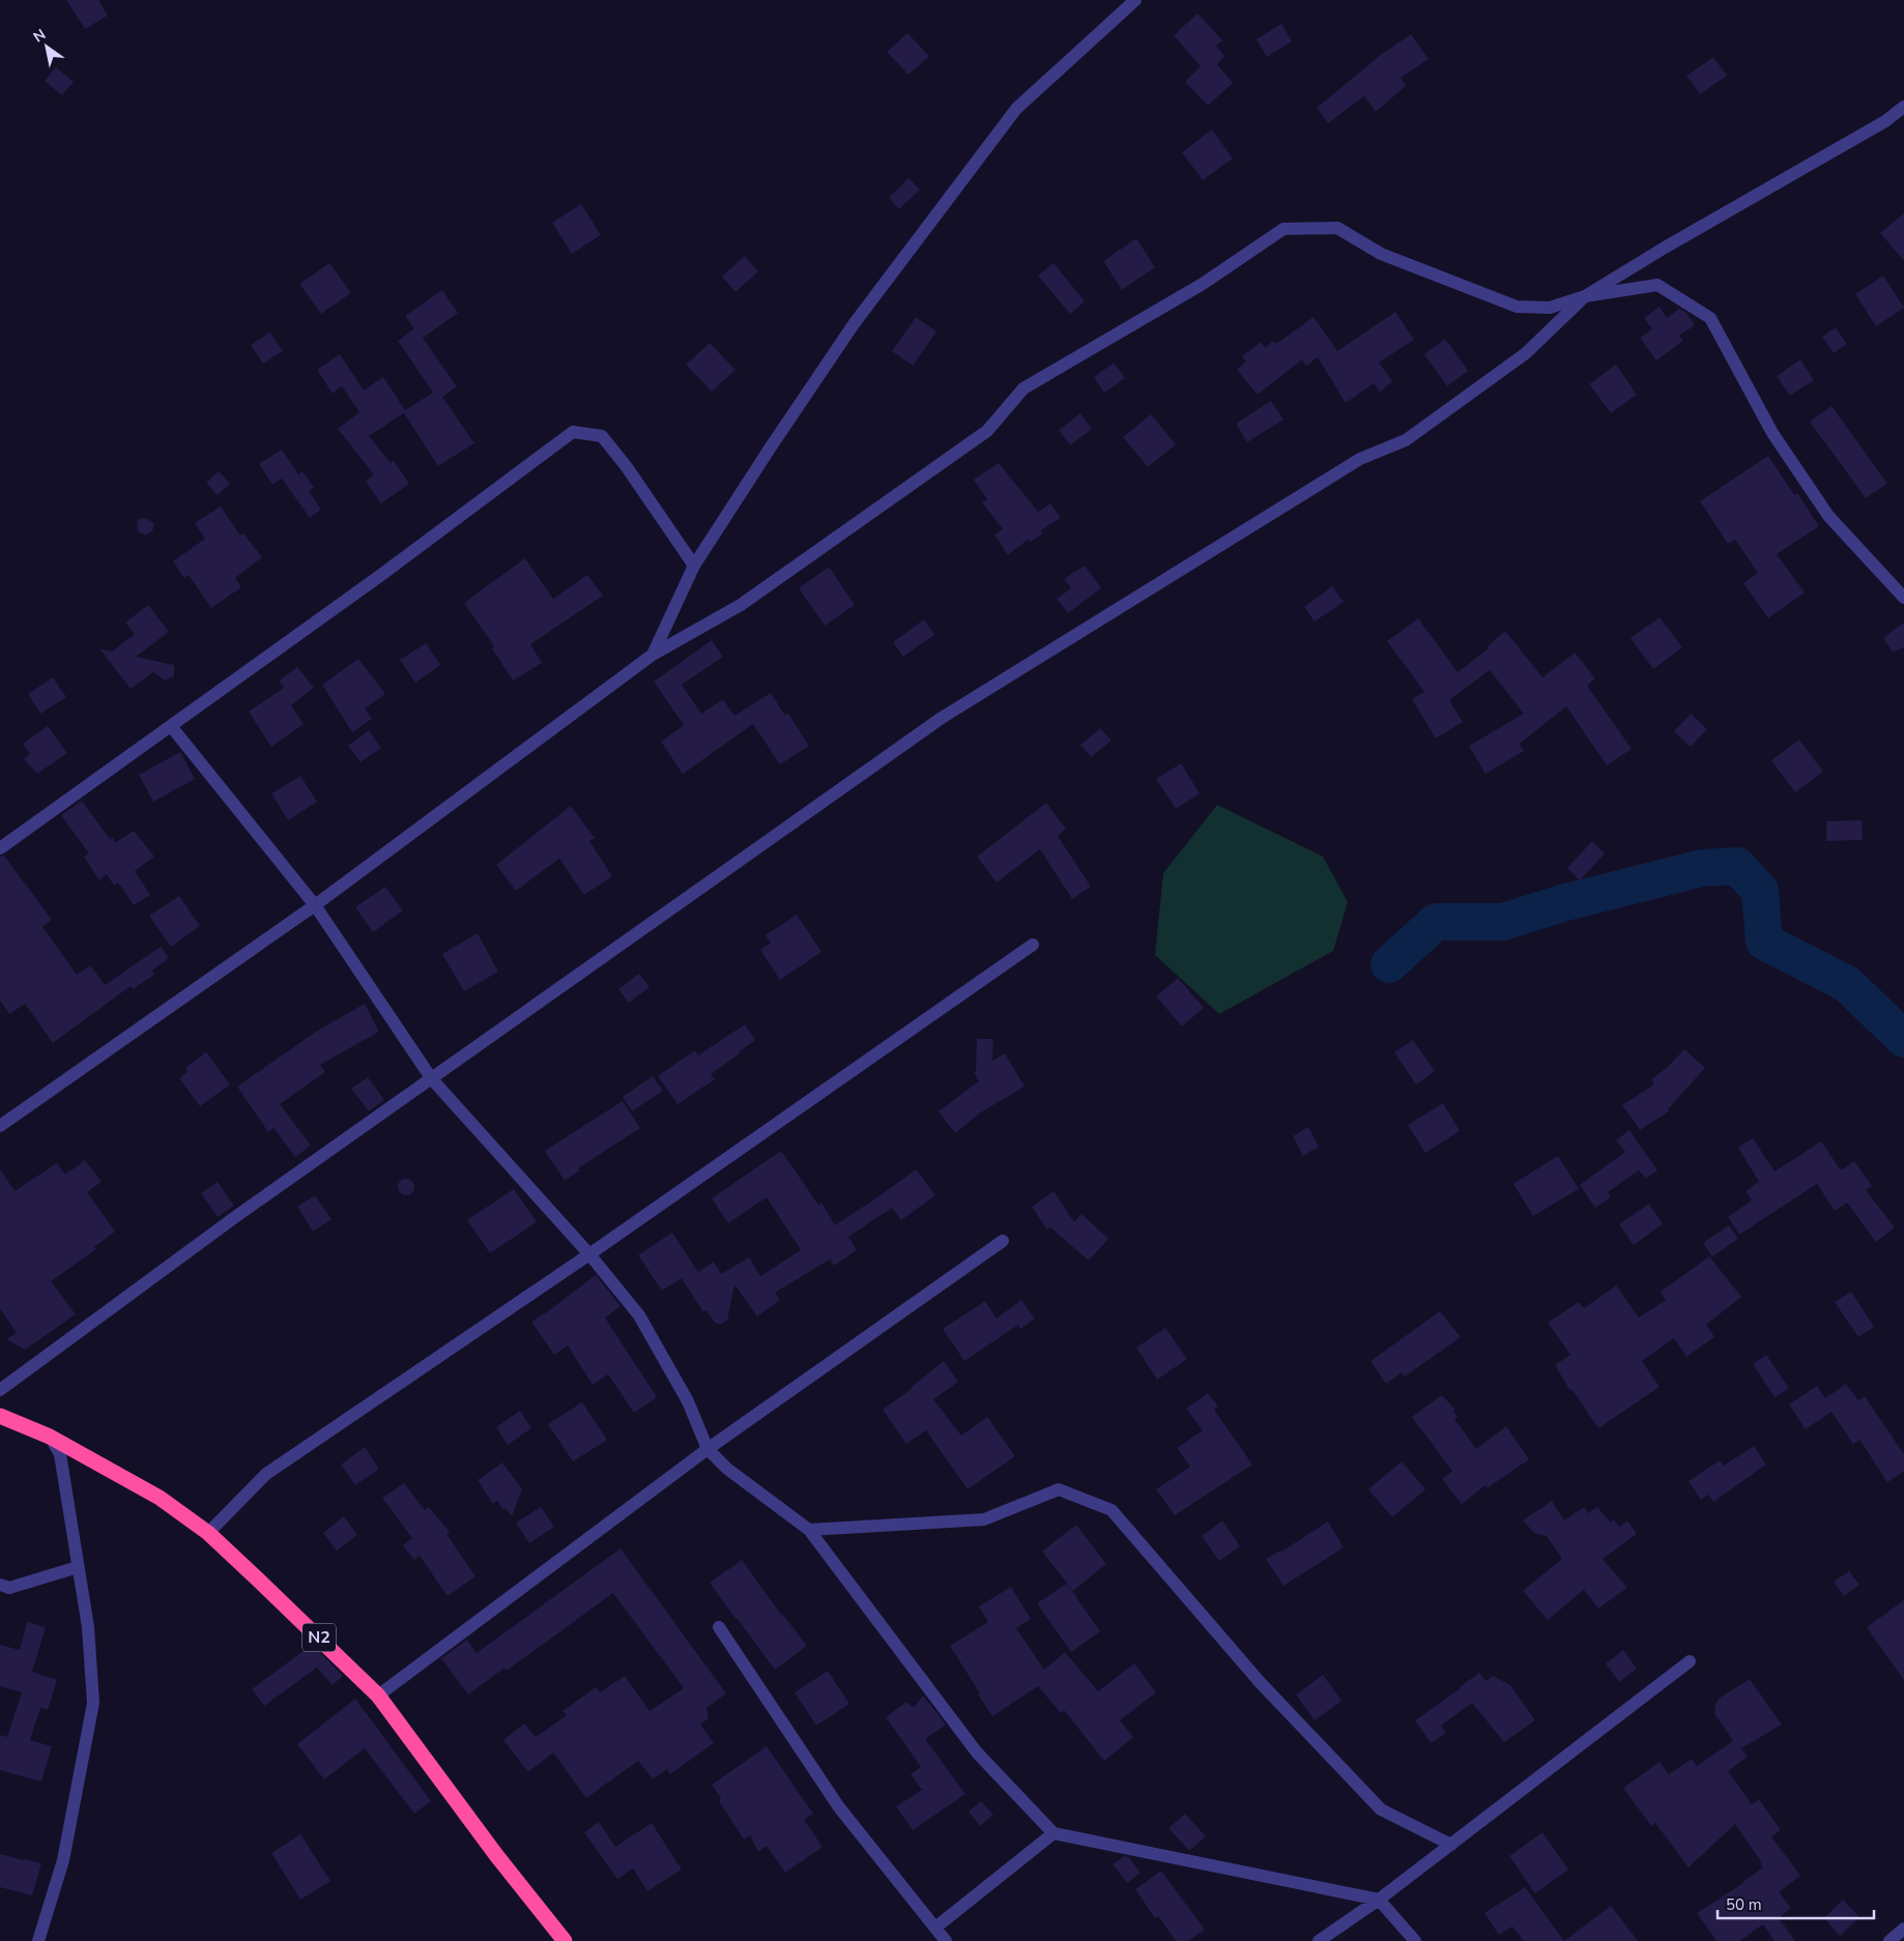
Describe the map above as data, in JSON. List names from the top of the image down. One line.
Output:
{"streets":{"highway":["N2"]},"scale_bar":"50 m","north":"top left"}
